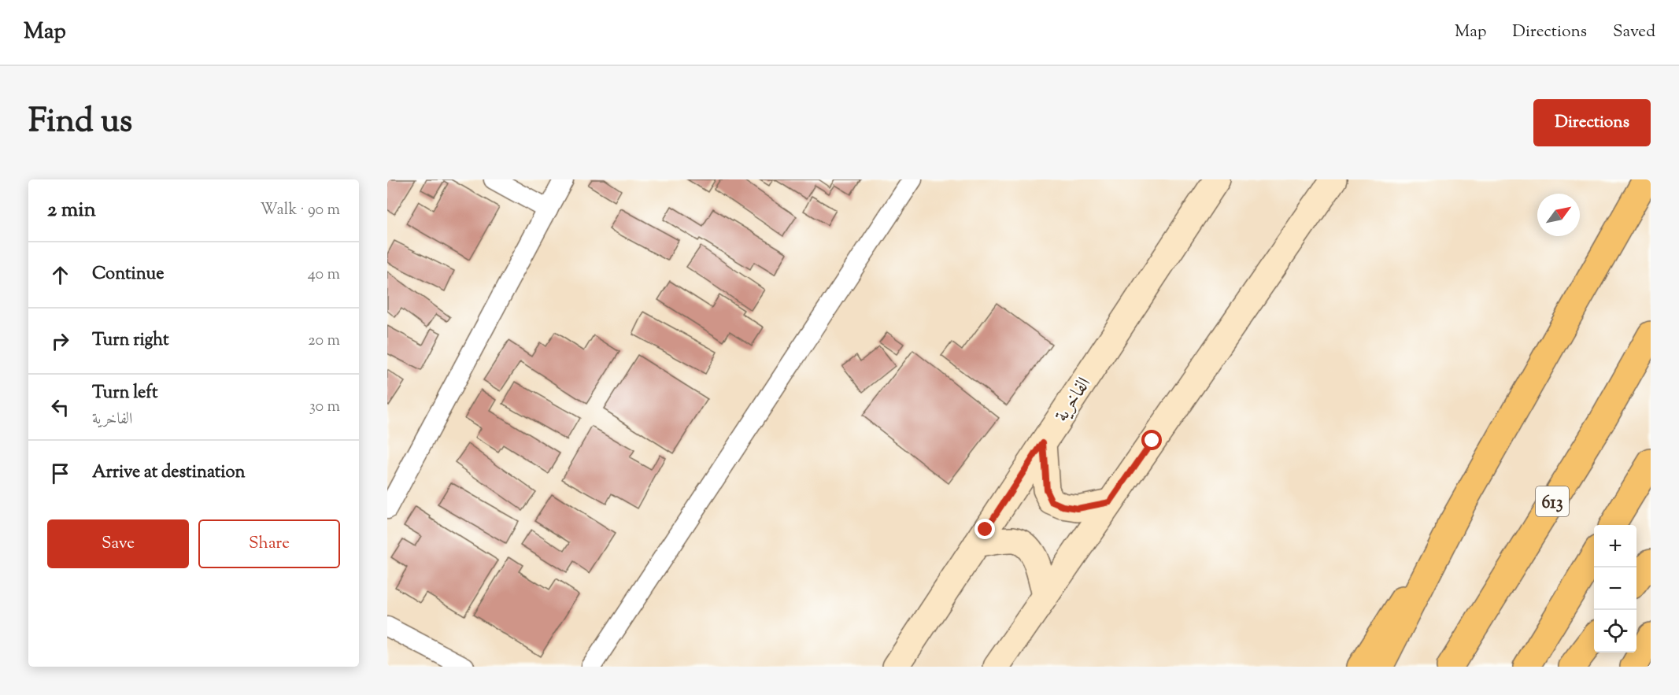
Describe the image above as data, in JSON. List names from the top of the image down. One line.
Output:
{"streets":{"main road":["613"],"street":["الفاخرية"]},"north":"top right","page":{"header":"Map","nav":["Map","Directions","Saved"],"title":"Find us","buttons":["Directions",["Save","Share"]],"heading":["2 min","Walk · 90 m"],"list":[["Continue","40 m"],["Turn right","20 m"],["Turn left","الفاخرية","30 m"],"Arrive at destination"],"map_buttons":["+","−"]}}
